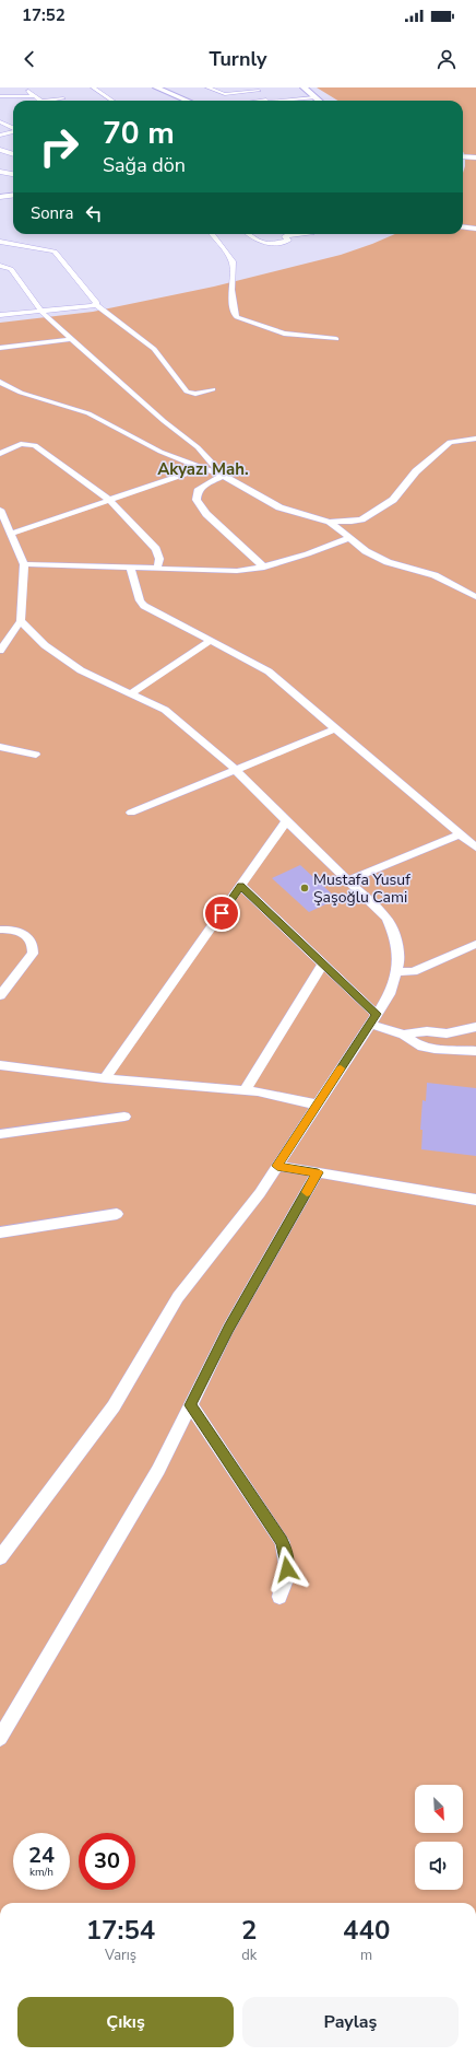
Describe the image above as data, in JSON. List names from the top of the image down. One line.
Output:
{"districts":["Akyazı Mah."],"places":["Mustafa Yusuf Şaşoğlu Cami"],"north":"bottom right","page":{"status":"17:52","header":"Turnly","turn":["70 m","Sağa dön"],"then":"Sonra","speed":"24 km/h","limit":"30","eta":["17:54","Varış","2","dk","440","m"],"buttons":["Çıkış","Paylaş"]}}
